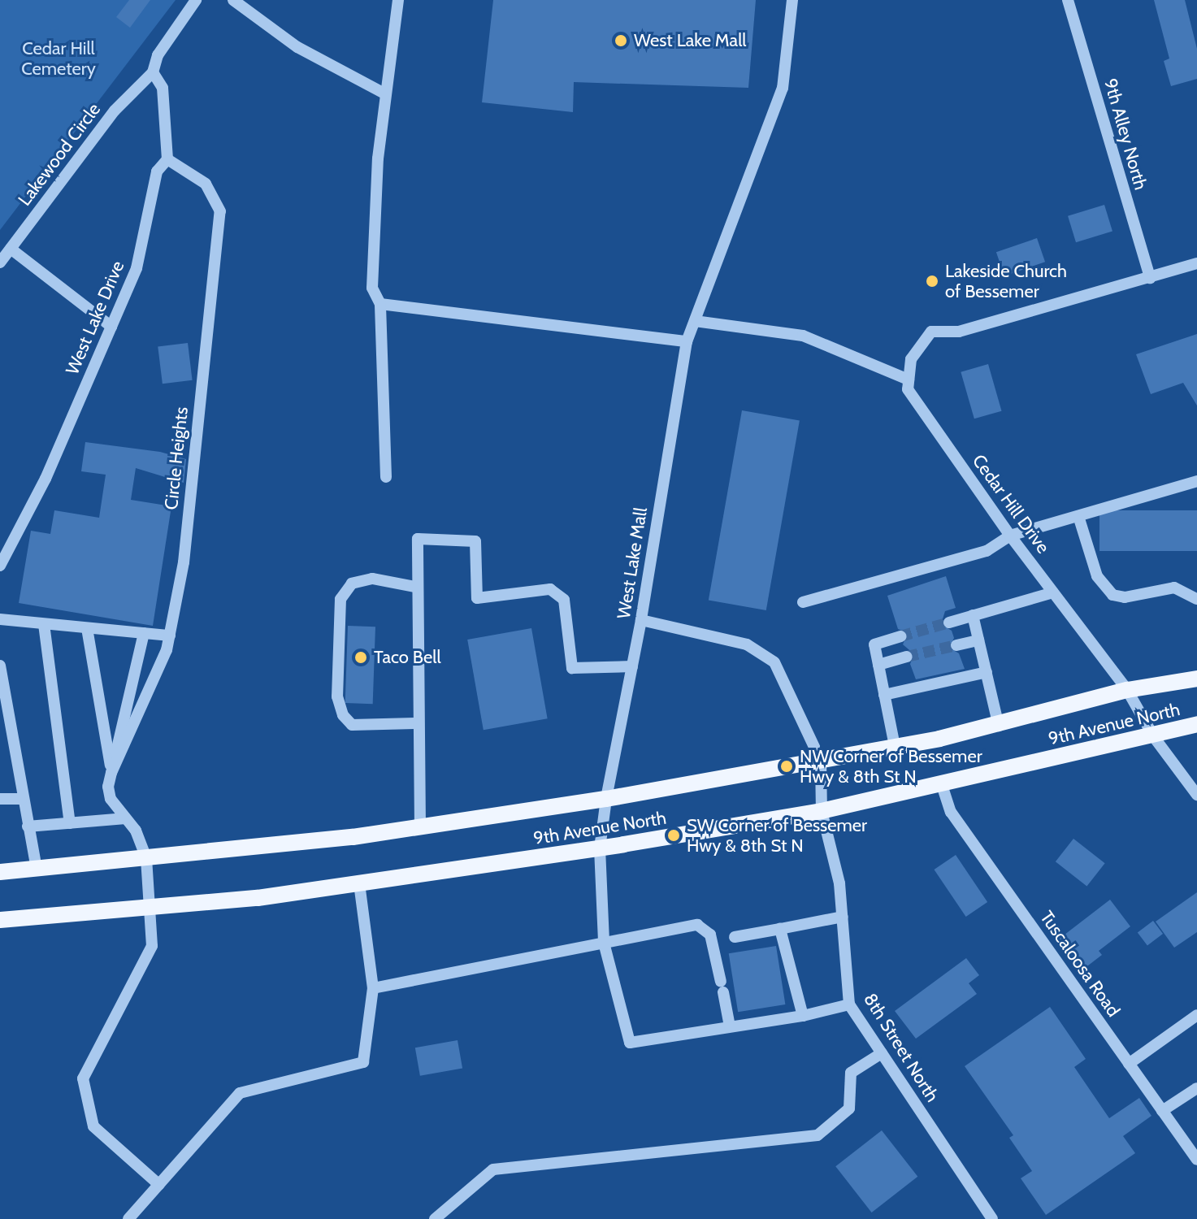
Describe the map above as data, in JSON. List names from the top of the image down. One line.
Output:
{"streets":{"main road":["9th Avenue North"],"street":["9th Alley North","Lakewood Circle","West Lake Drive","Circle Heights","Cedar Hill Drive","West Lake Mall","Tuscaloosa Road","8th Street North"]},"crossings":[["West Lake Drive","Circle Heights"],["Cedar Hill Drive","9th Avenue North"],["West Lake Mall","9th Avenue North"],["9th Avenue North","Tuscaloosa Road"],["9th Avenue North","8th Street North"]],"parks":["Cedar Hill Cemetery"],"places":["West Lake Mall","Lakeside Church of Bessemer","Taco Bell","NW Corner of Bessemer Hwy & 8th St N","SW Corner of Bessemer Hwy & 8th St N"]}
